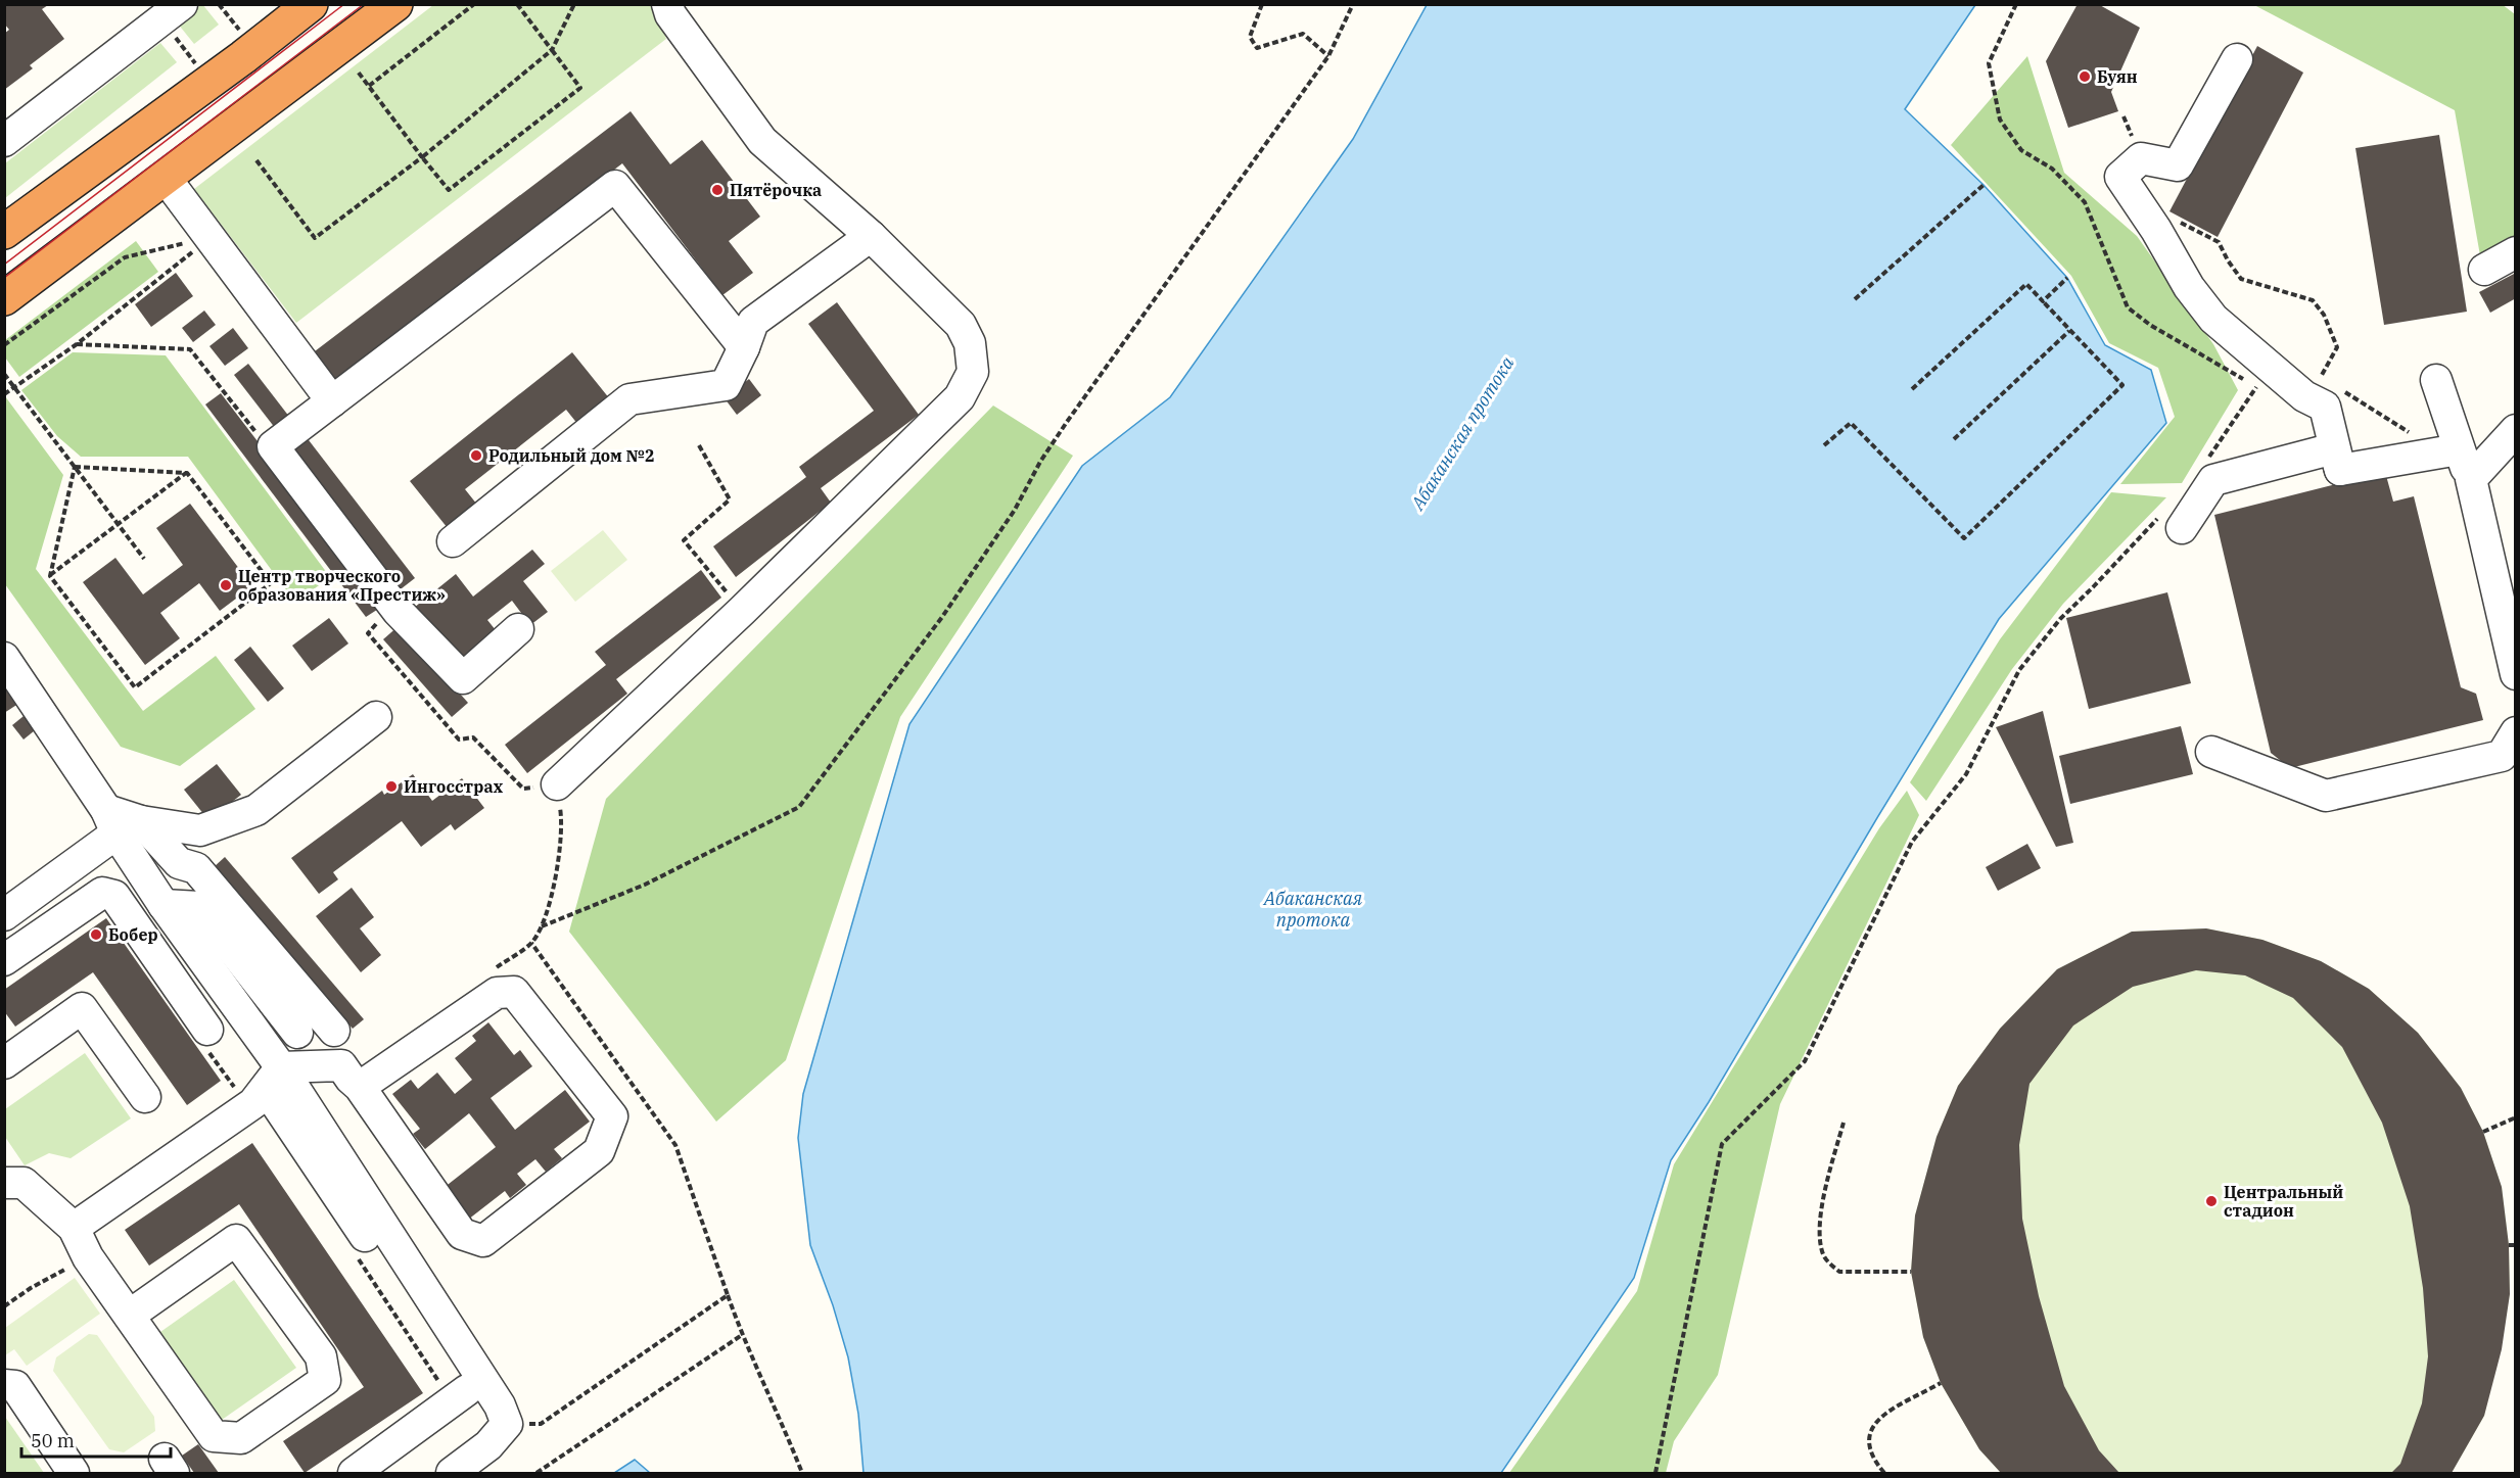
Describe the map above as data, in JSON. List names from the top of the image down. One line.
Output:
{"water":["Абаканская протока"],"places":["Буян","Пятёрочка","Родильный дом №2","Центр творческого образования «Престиж»","Ингосстрах","Бобер","Центральный стадион"],"scale_bar":"50 m"}
